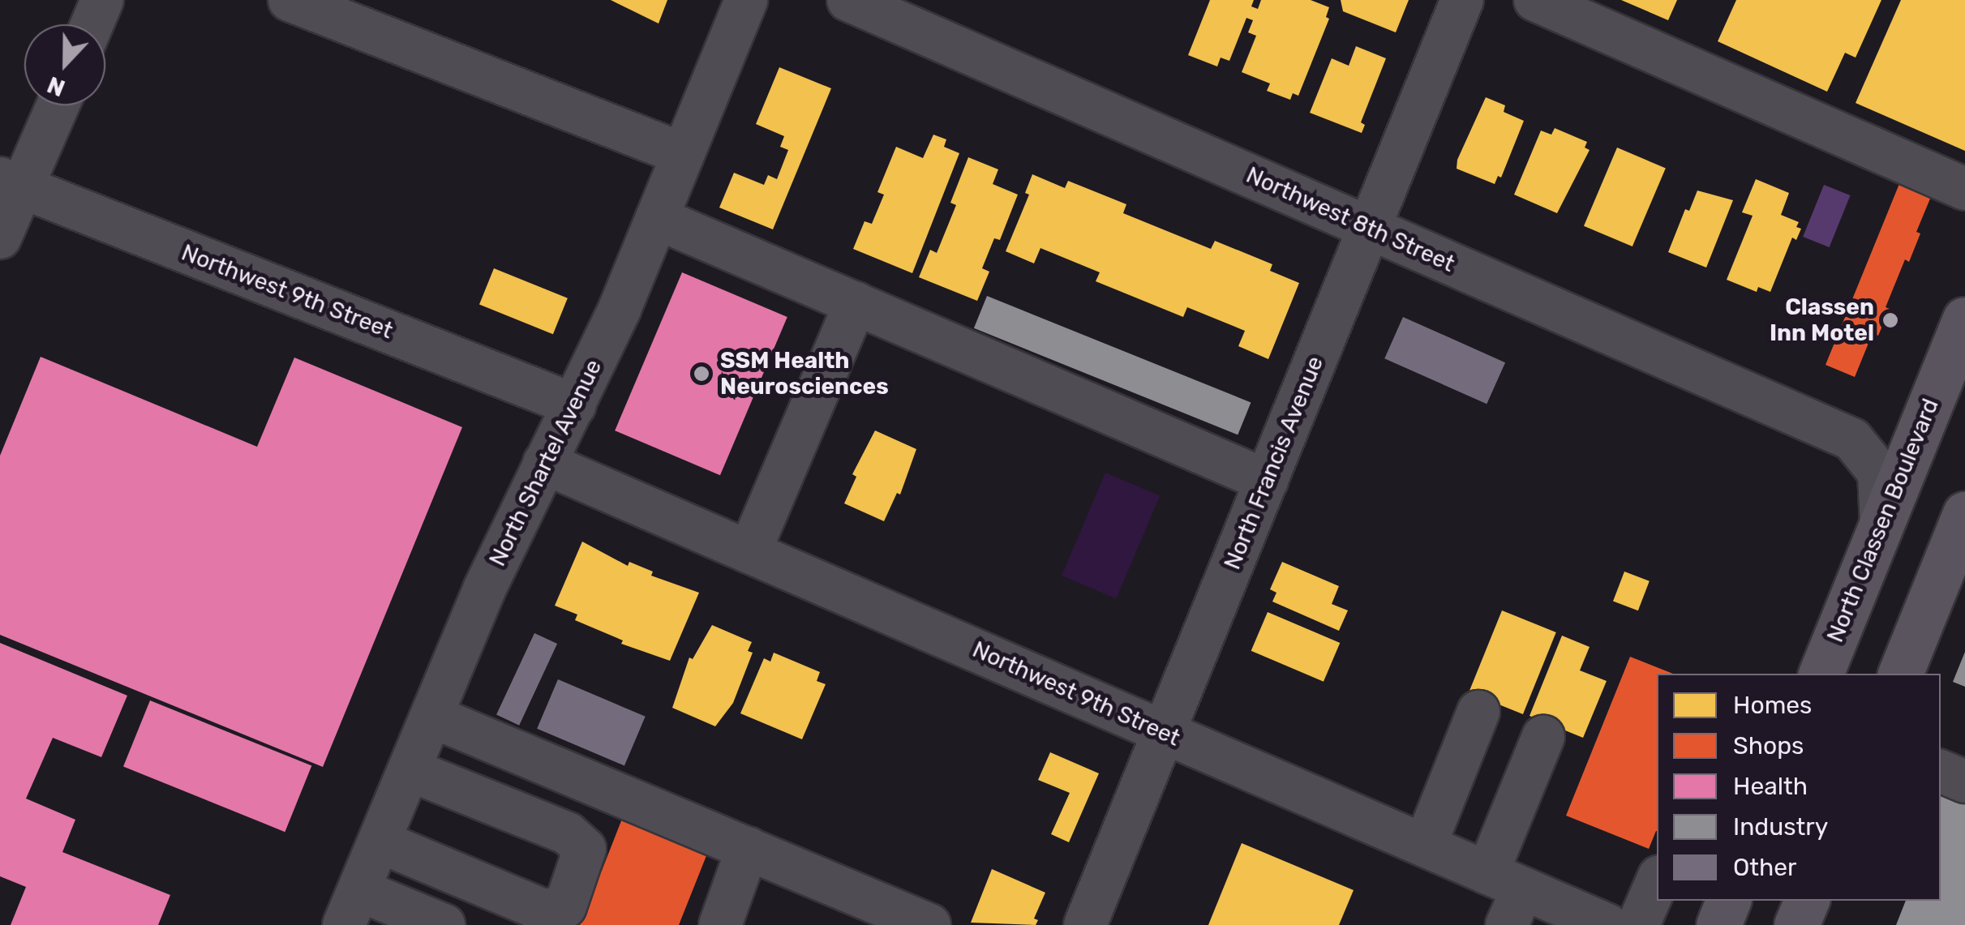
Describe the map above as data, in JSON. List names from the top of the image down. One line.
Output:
{"streets":{"main road":["North Classen Boulevard"],"street":["Northwest 8th Street","Northwest 9th Street","North Shartel Avenue","North Francis Avenue"]},"crossings":[["Northwest 8th Street","North Francis Avenue"],["Northwest 8th Street","North Classen Boulevard"],["Northwest 9th Street","North Shartel Avenue"],["Northwest 9th Street","North Francis Avenue"]],"places":["Classen Inn Motel","SSM Health Neurosciences"],"legend":["Homes","Shops","Health","Industry","Other"],"north":"bottom"}
